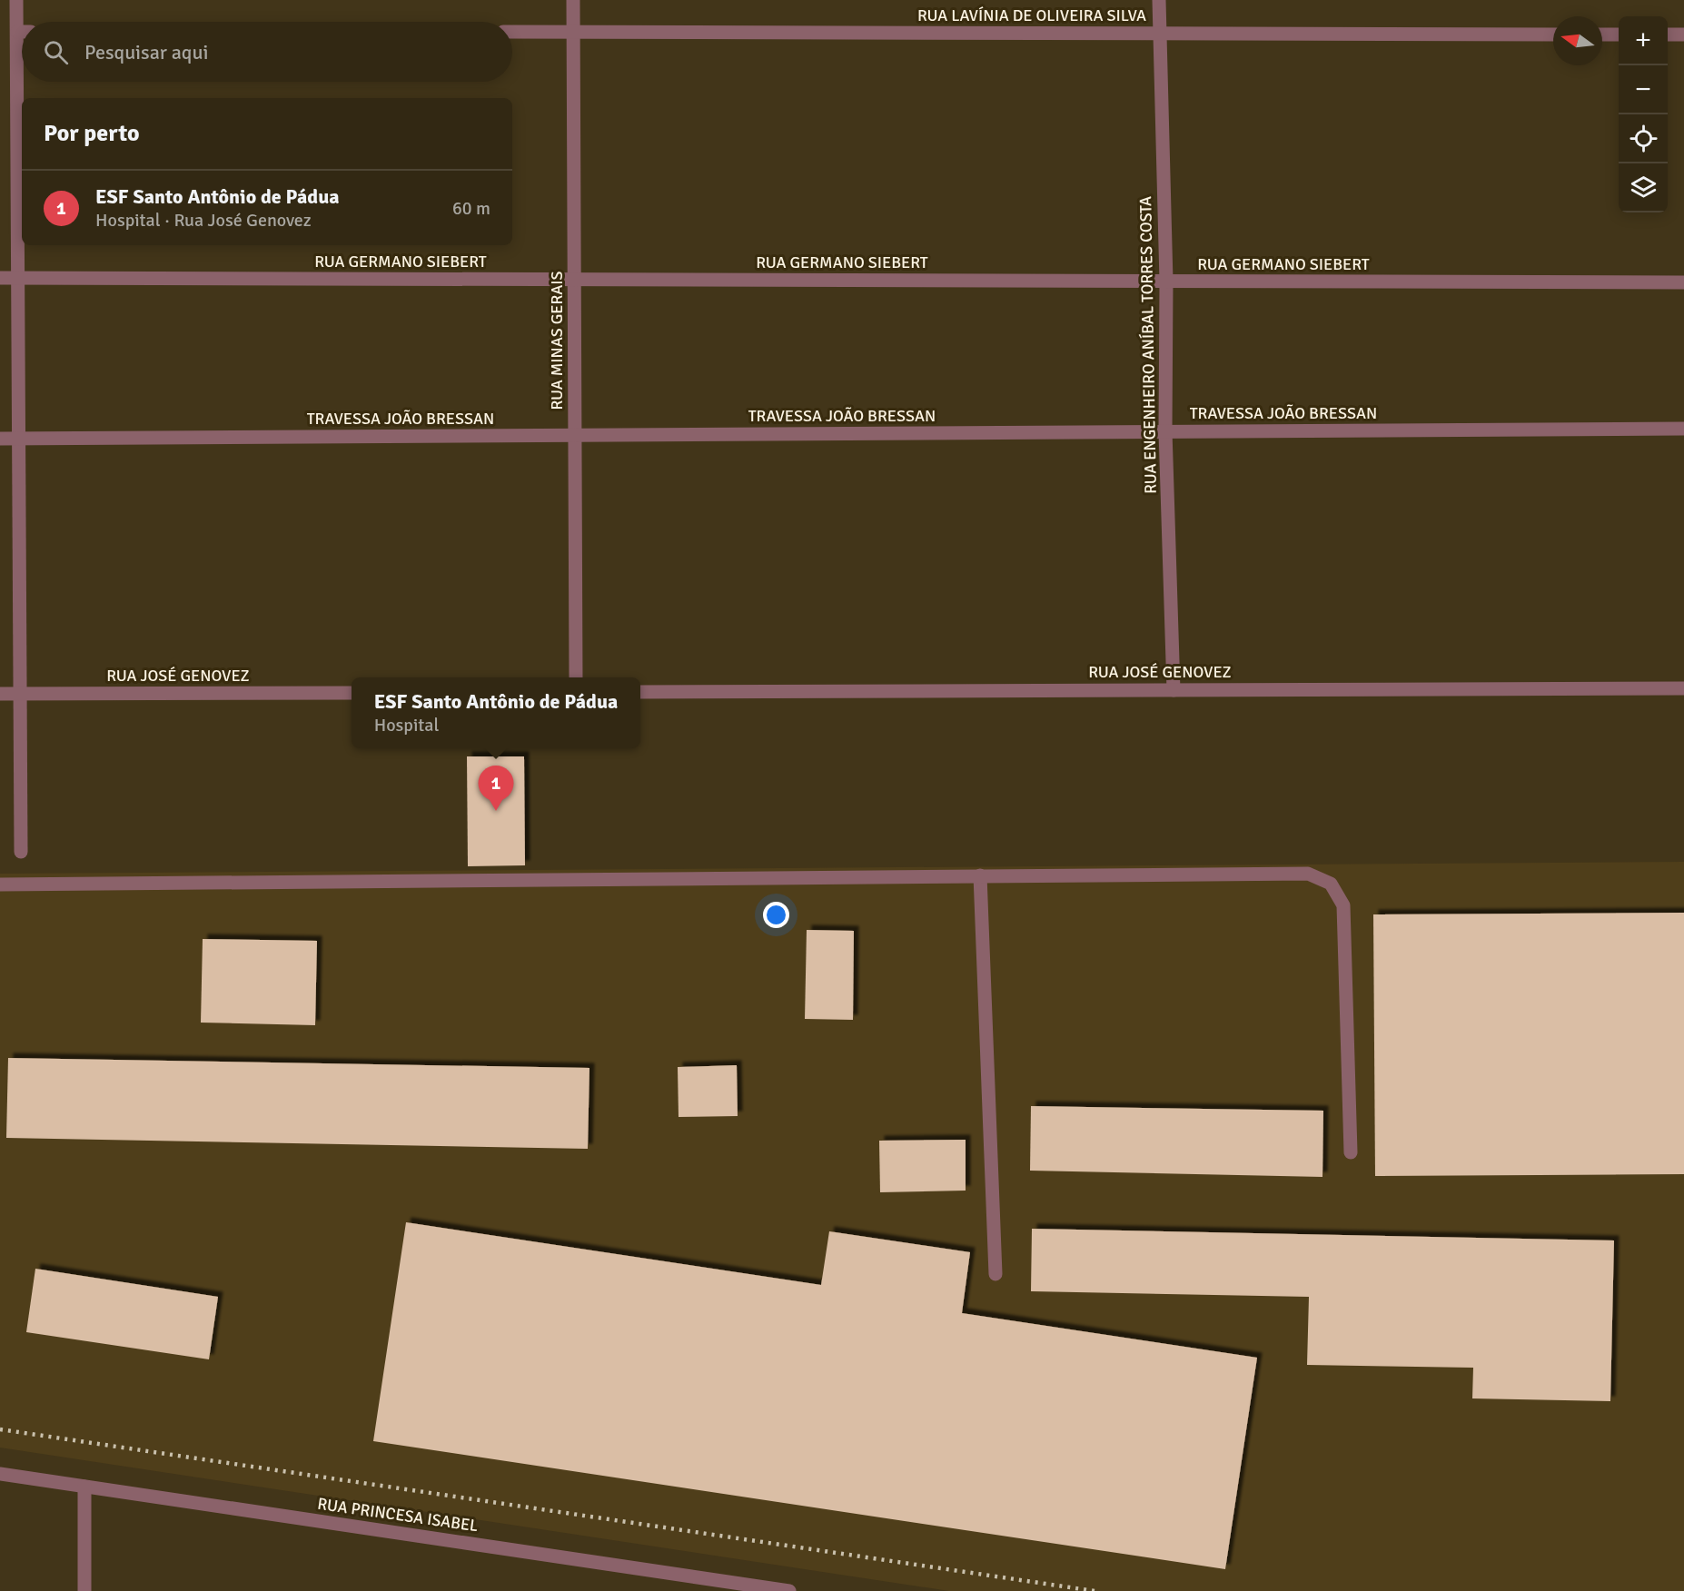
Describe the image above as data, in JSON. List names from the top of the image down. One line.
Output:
{"streets":{"street":["RUA LAVÍNIA DE OLIVEIRA SILVA","RUA GERMANO SIEBERT","RUA MINAS GERAIS","RUA ENGENHEIRO ANÍBAL TORRES COSTA","TRAVESSA JOÃO BRESSAN","RUA JOSÉ GENOVEZ","RUA PRINCESA ISABEL"]},"crossings":[["RUA LAVÍNIA DE OLIVEIRA SILVA","RUA MINAS GERAIS"],["RUA LAVÍNIA DE OLIVEIRA SILVA","RUA ENGENHEIRO ANÍBAL TORRES COSTA"],["RUA GERMANO SIEBERT","RUA MINAS GERAIS"],["RUA GERMANO SIEBERT","RUA ENGENHEIRO ANÍBAL TORRES COSTA"],["RUA MINAS GERAIS","TRAVESSA JOÃO BRESSAN"],["RUA ENGENHEIRO ANÍBAL TORRES COSTA","TRAVESSA JOÃO BRESSAN"],["RUA ENGENHEIRO ANÍBAL TORRES COSTA","RUA JOSÉ GENOVEZ"]],"north":"left","page":{"map_buttons":["+","−"],"search":"Pesquisar aqui","heading":"Por perto","list":[{"mark":"1","name":"ESF Santo Antônio de Pádua","note":"Hospital · Rua José Genovez","value":"60 m"}],"popup":["ESF Santo Antônio de Pádua","Hospital"],"pins":"1"}}
